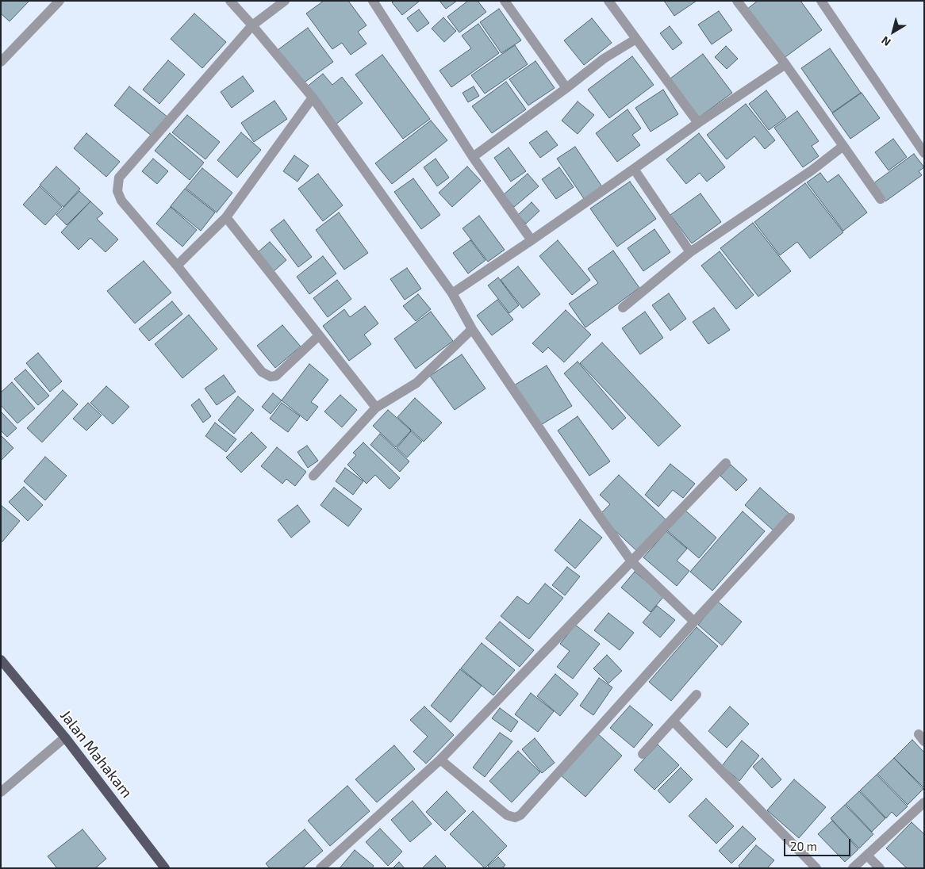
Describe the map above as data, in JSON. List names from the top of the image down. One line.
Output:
{"streets":{"main road":["Jalan Mahakam"]},"scale_bar":"20 m","north":"bottom left"}
